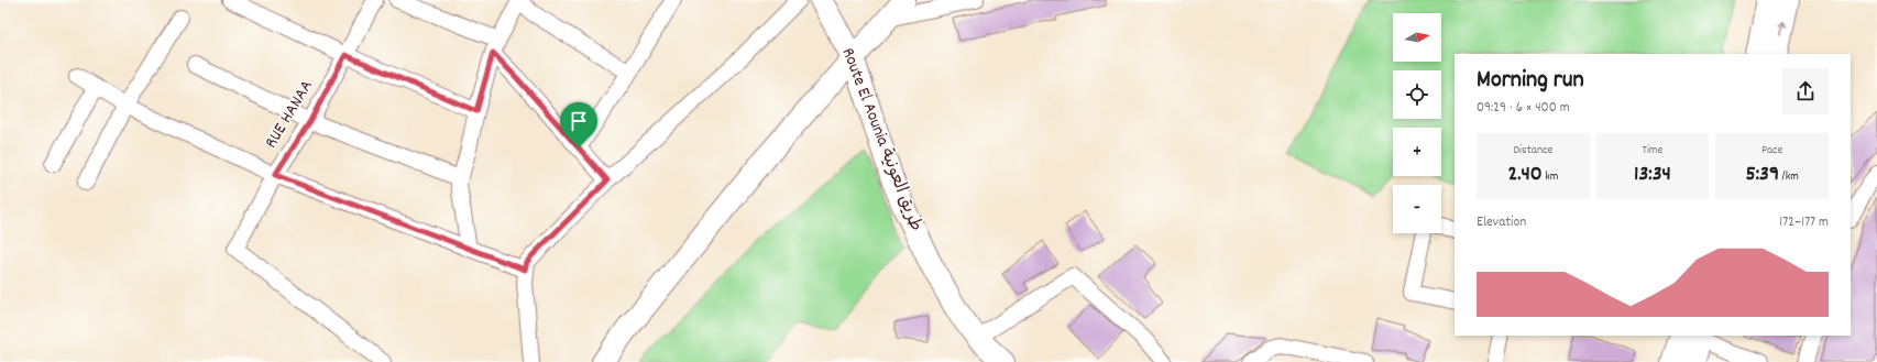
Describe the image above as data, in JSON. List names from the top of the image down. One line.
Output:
{"streets":{"street":["RUE HANAA","Route El Aounia طريق العونية"]},"north":"right","page":{"map_buttons":["+","−"],"heading":["Morning run","09:29 · 6 × 400 m"],"stats":[["Distance","2.40 km"],["Time","13:34"],["Pace","5:39 /km"]],"chart":["Elevation","172–177 m"]}}
